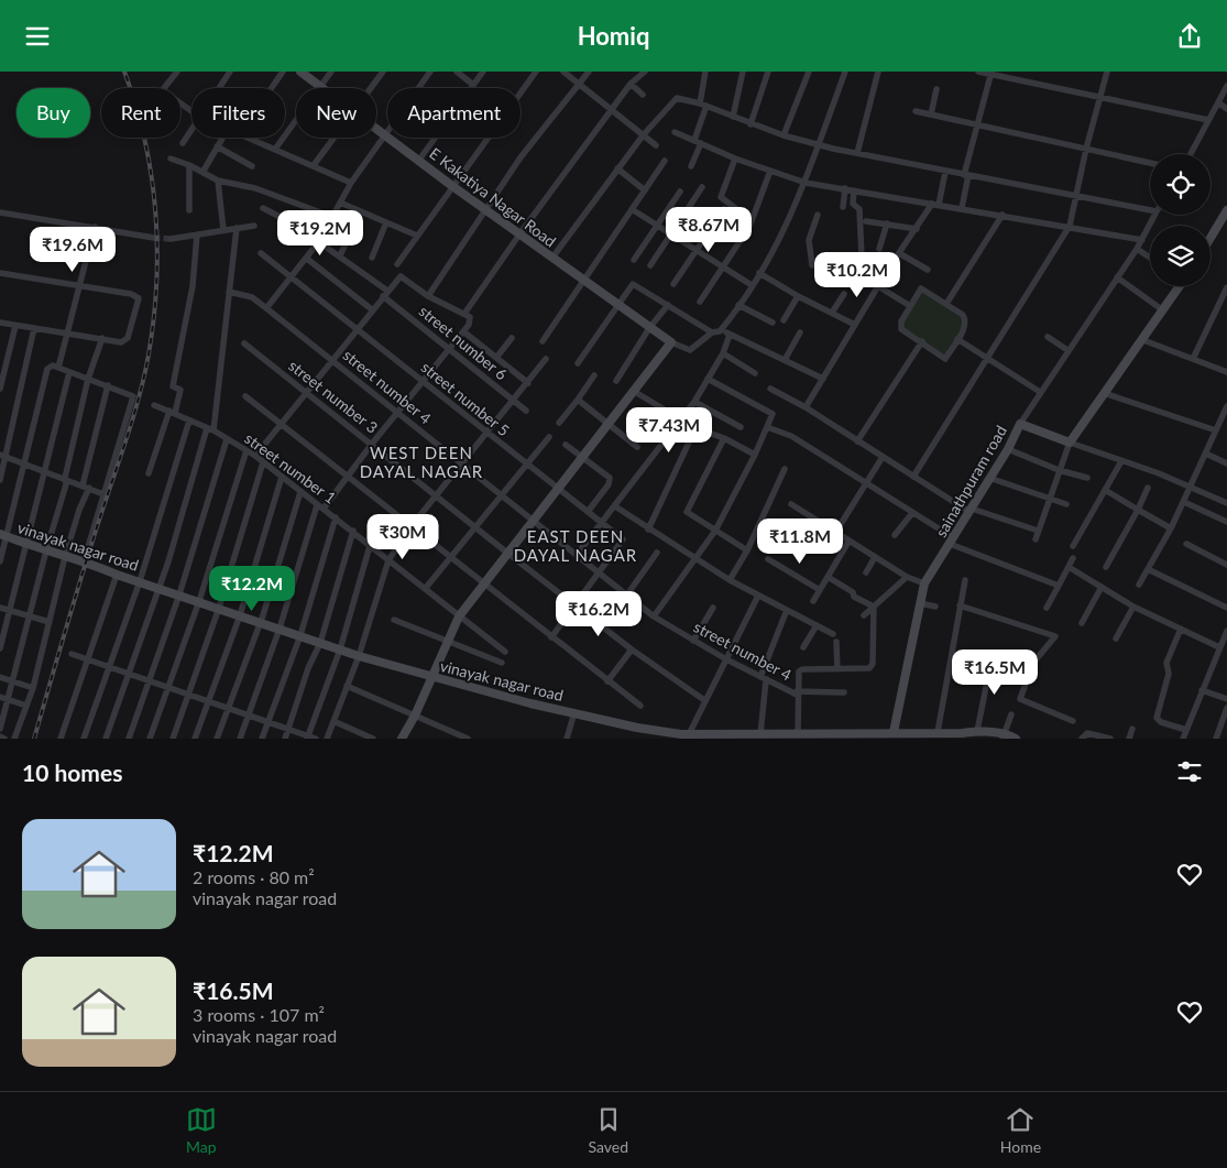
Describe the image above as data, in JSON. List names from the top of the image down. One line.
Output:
{"streets":{"street":["E Kakatiya Nagar Road","street number 6","street number 4","street number 3","street number 5","street number 1","sainathpuram road","vinayak nagar road"]},"crossings":[["street number 4","street number 5"],["sainathpuram road","vinayak nagar road"]],"districts":["WEST DEEN DAYAL NAGAR","EAST DEEN DAYAL NAGAR"],"page":{"header":"Homiq","chip":["Buy","Rent","Filters","New","Apartment"],"price":["₹8.67M","₹19.2M","₹19.6M","₹10.2M","₹7.43M","₹30M","₹11.8M","₹12.2M","₹16.2M","₹16.5M"],"heading":"10 homes","list":[{"name":"₹12.2M","note":"2 rooms · 80 m² · vinayak nagar road"},{"name":"₹16.5M","note":"3 rooms · 107 m² · vinayak nagar road"}],"tabs":["Map","Saved","Home"]}}
